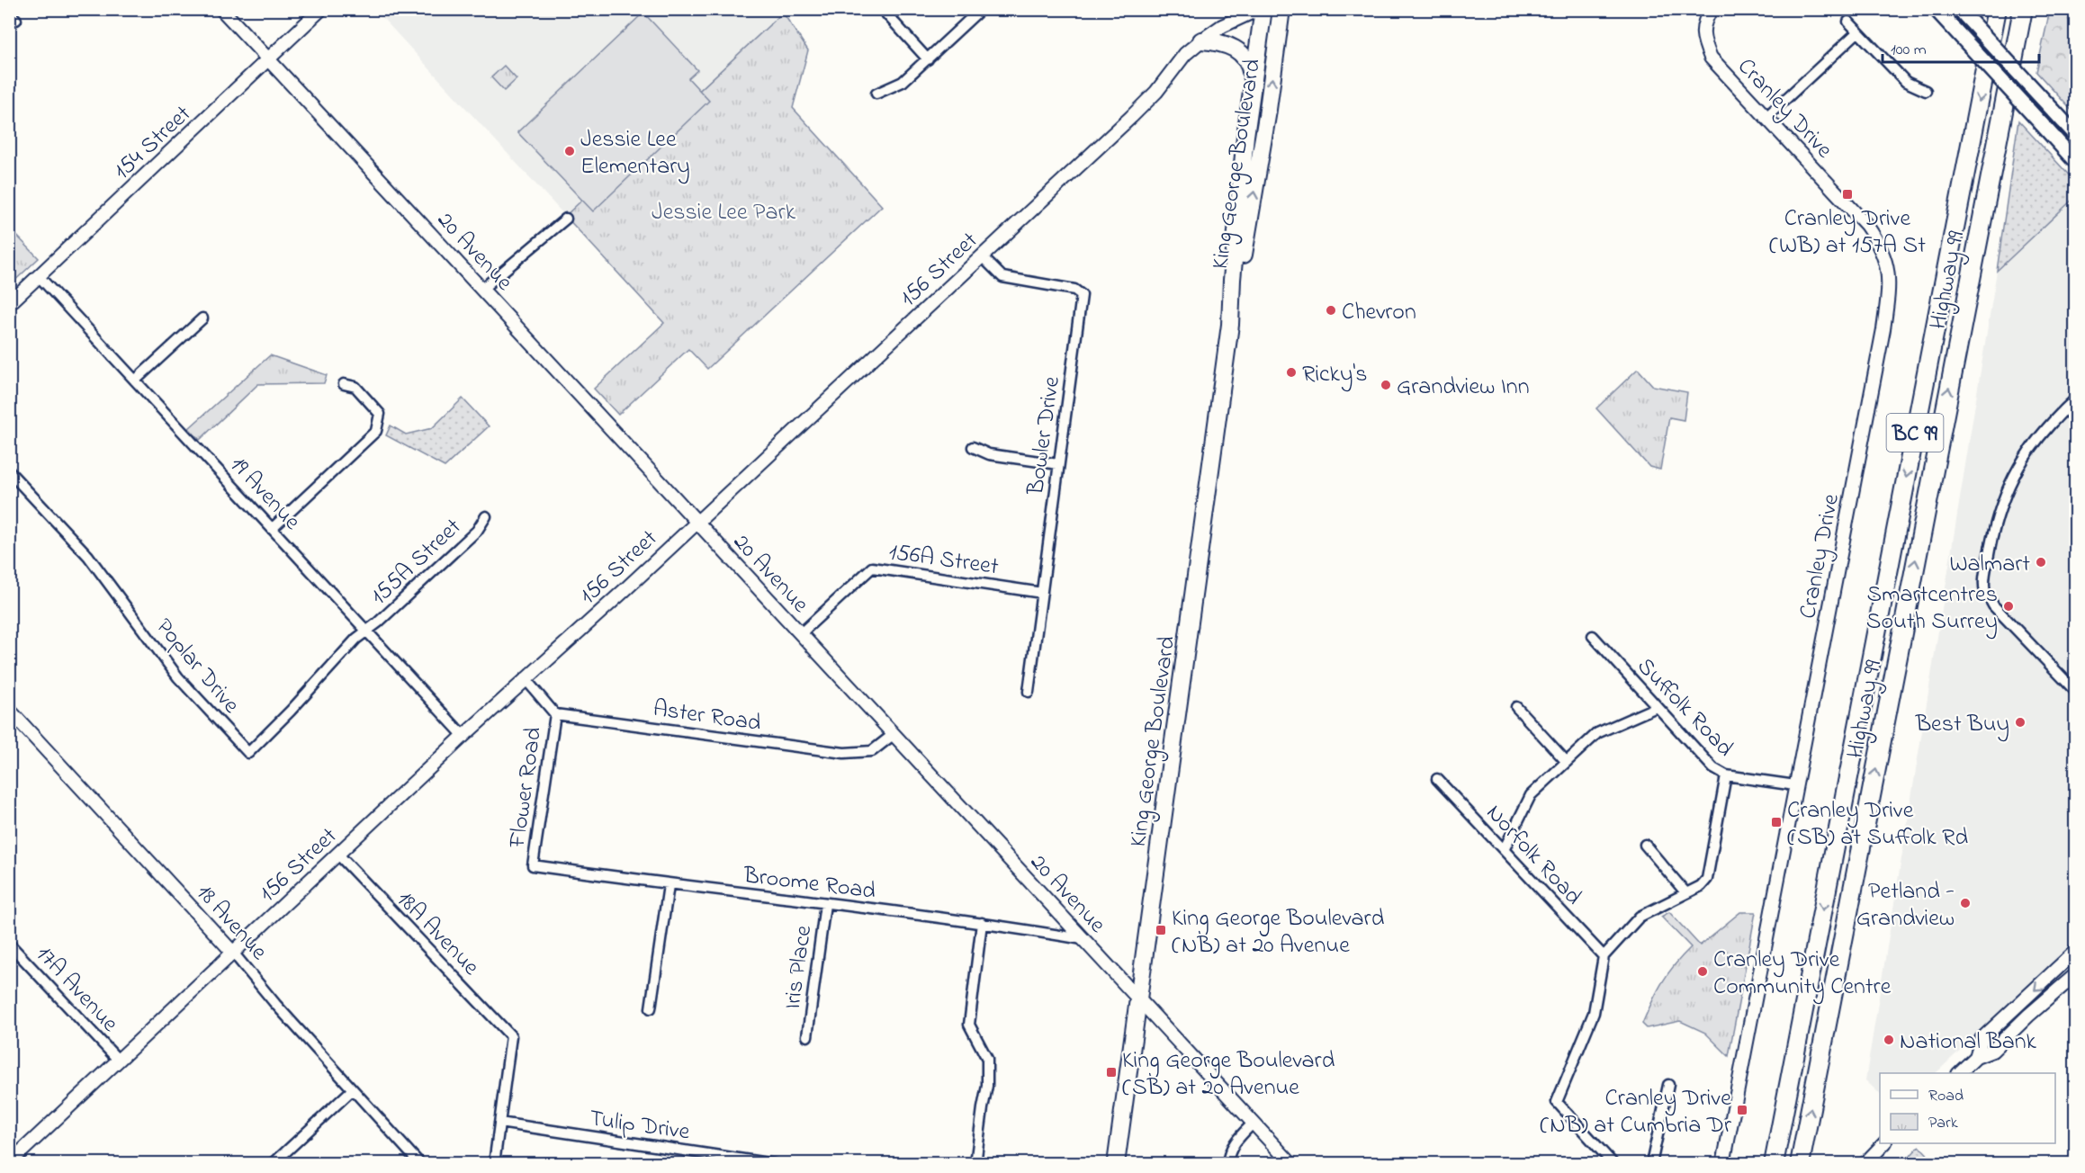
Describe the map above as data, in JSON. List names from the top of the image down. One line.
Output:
{"streets":{"highway":["Highway 99","BC 99"],"main road":["King George Boulevard"],"street":["Cranley Drive","154 Street","20 Avenue","156 Street","Bowler Drive","19 Avenue","156A Street","155A Street","Poplar Drive","Suffolk Road","Aster Road","Flower Road","Norfolk Road","Broome Road","18 Avenue","18A Avenue","Iris Place","17A Avenue","Tulip Drive"]},"crossings":[["Cranley Drive","Suffolk Road"],["154 Street","20 Avenue"],["154 Street","19 Avenue"],["King George Boulevard","20 Avenue"],["20 Avenue","156 Street"],["20 Avenue","156A Street"],["20 Avenue","Aster Road"],["20 Avenue","Broome Road"],["156 Street","Bowler Drive"],["156 Street","19 Avenue"],["156 Street","18 Avenue"],["156 Street","18A Avenue"],["156 Street","17A Avenue"],["Bowler Drive","156A Street"],["19 Avenue","155A Street"],["19 Avenue","Poplar Drive"],["155A Street","Poplar Drive"],["Aster Road","Flower Road"],["Flower Road","Broome Road"],["Broome Road","Iris Place"],["18A Avenue","Tulip Drive"]],"parks":["Jessie Lee Park"],"places":{"other":["Jessie Lee Elementary","Chevron","Ricky's","Grandview Inn","Walmart","Smartcentres South Surrey","Best Buy","Petland - Grandview","Cranley Drive Community Centre","National Bank"],"transit":["Cranley Drive (WB) at 157A St","Cranley Drive (SB) at Suffolk Rd","King George Boulevard (NB) at 20 Avenue","King George Boulevard (SB) at 20 Avenue","Cranley Drive (NB) at Cumbria Dr"]},"legend":["Road","Park"],"scale_bar":"100 m"}
